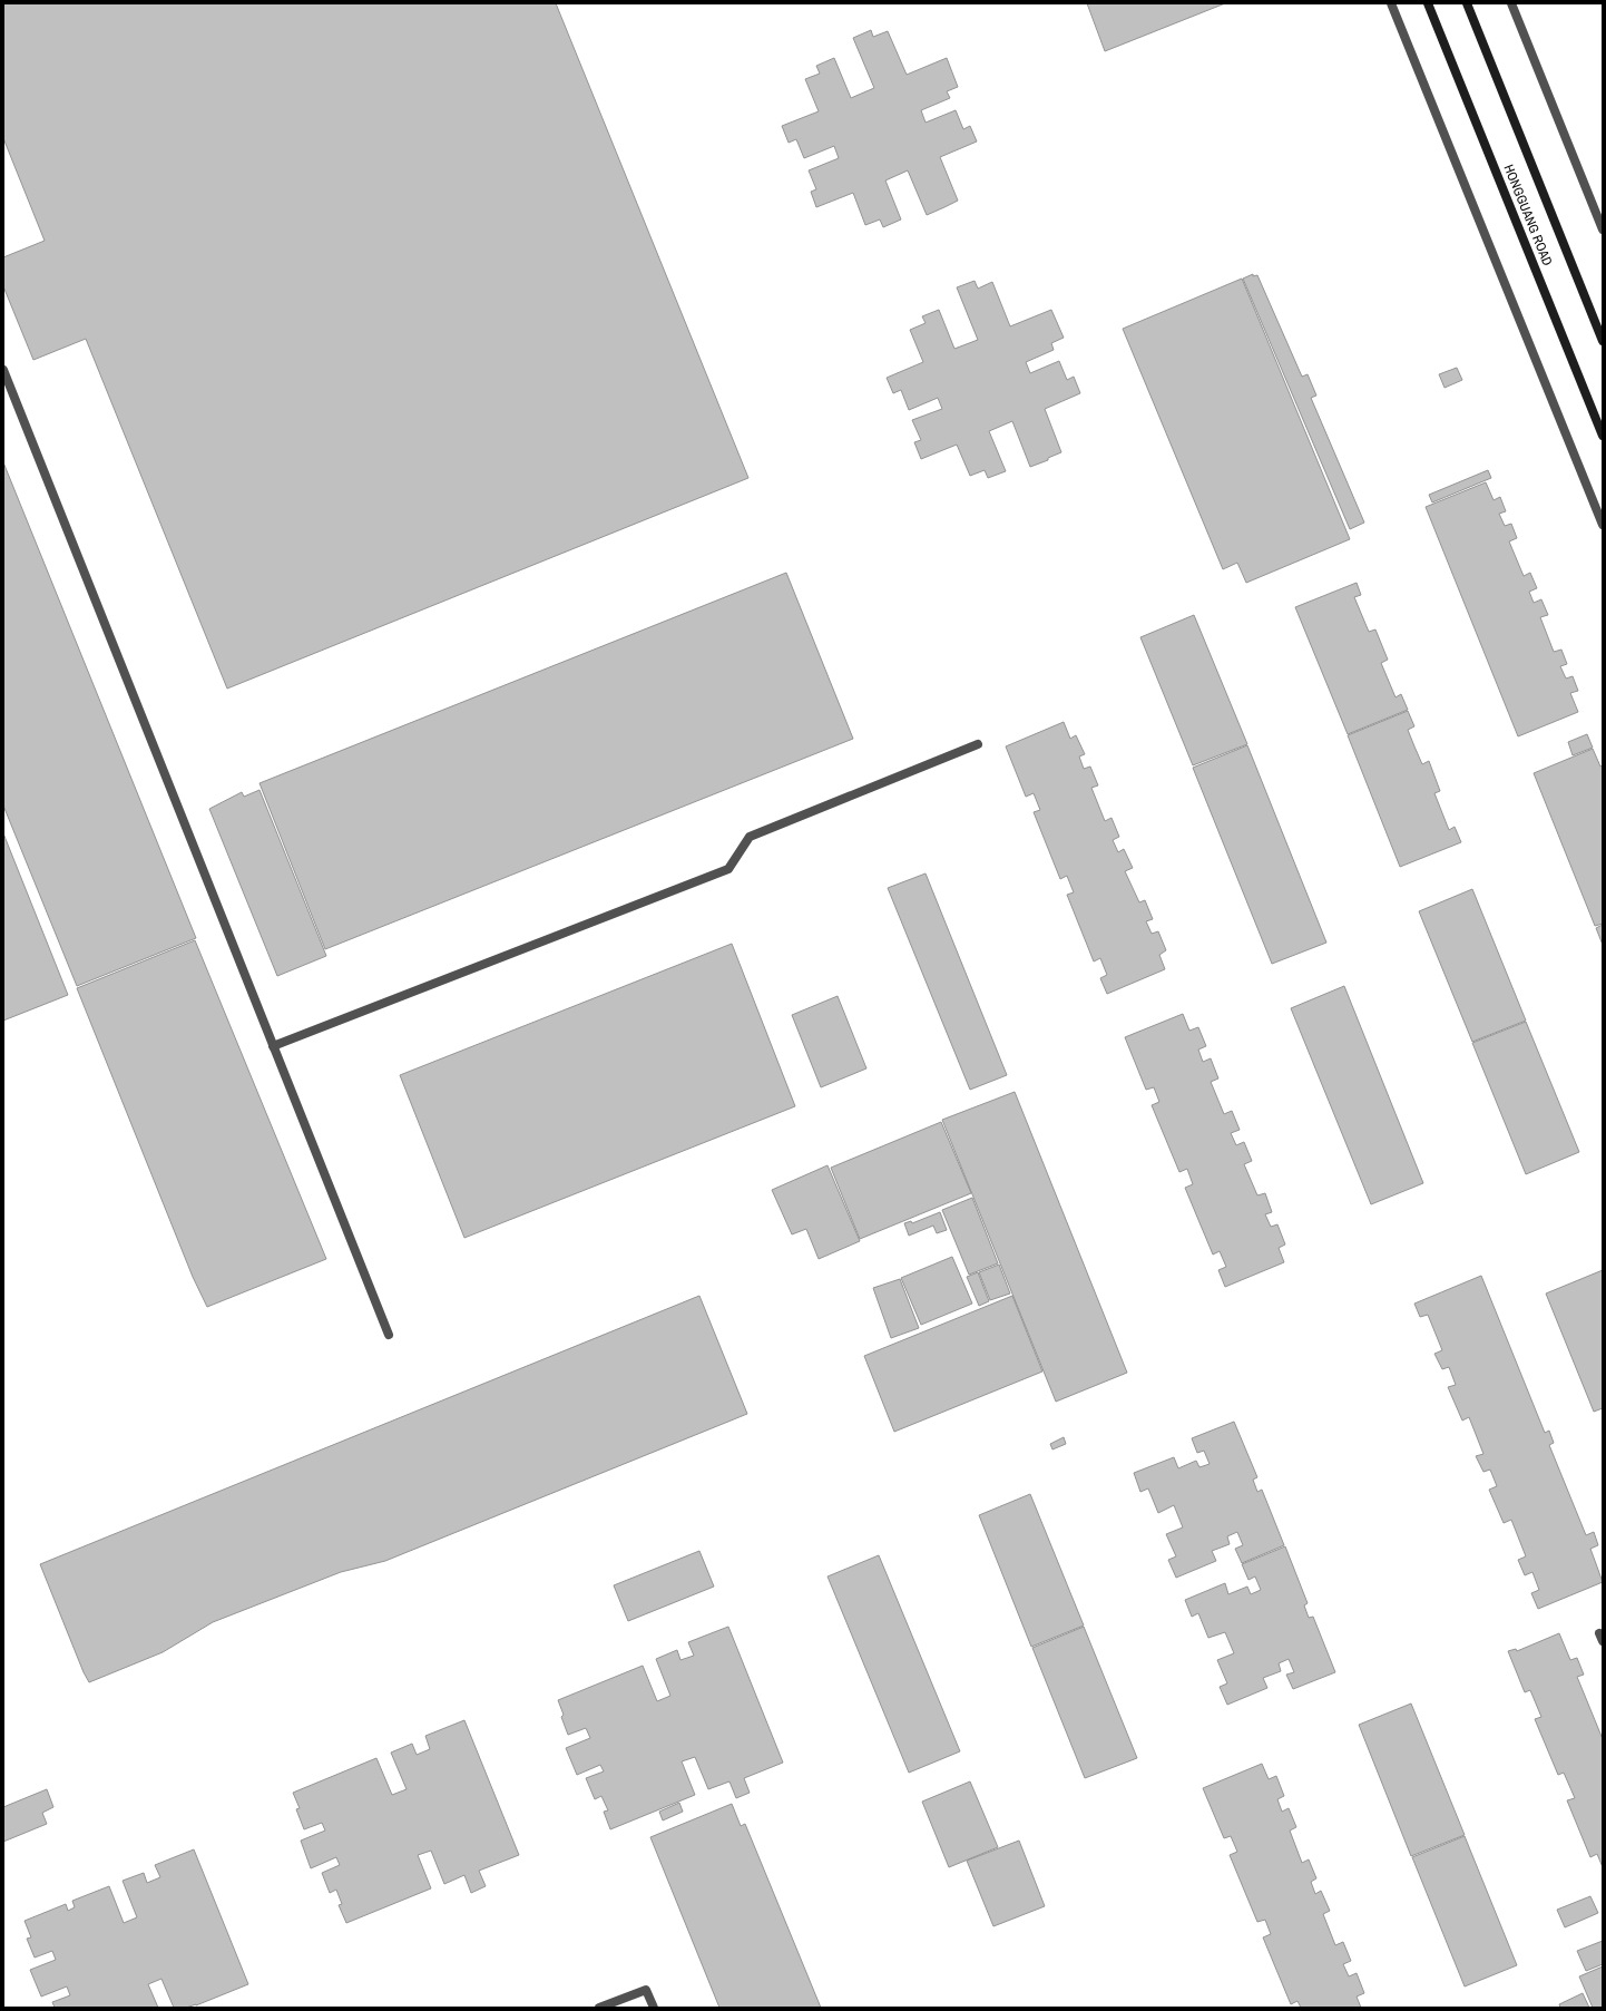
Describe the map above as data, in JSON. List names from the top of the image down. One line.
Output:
{"streets":{"main road":["HONGGUANG ROAD"]}}
